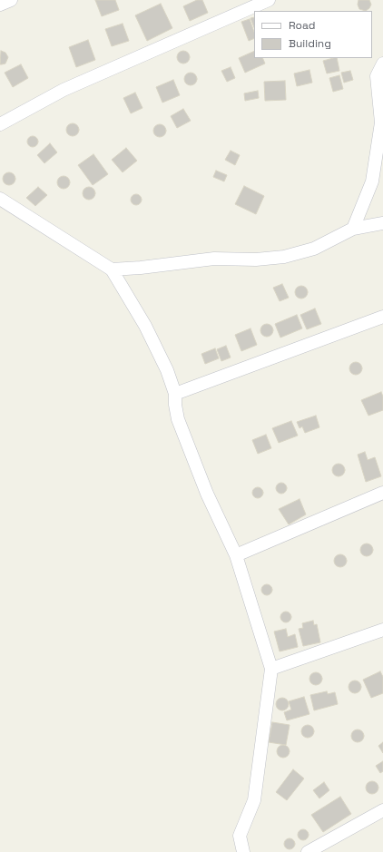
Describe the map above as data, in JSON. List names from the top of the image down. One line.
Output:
{"legend":["Road","Building"]}
